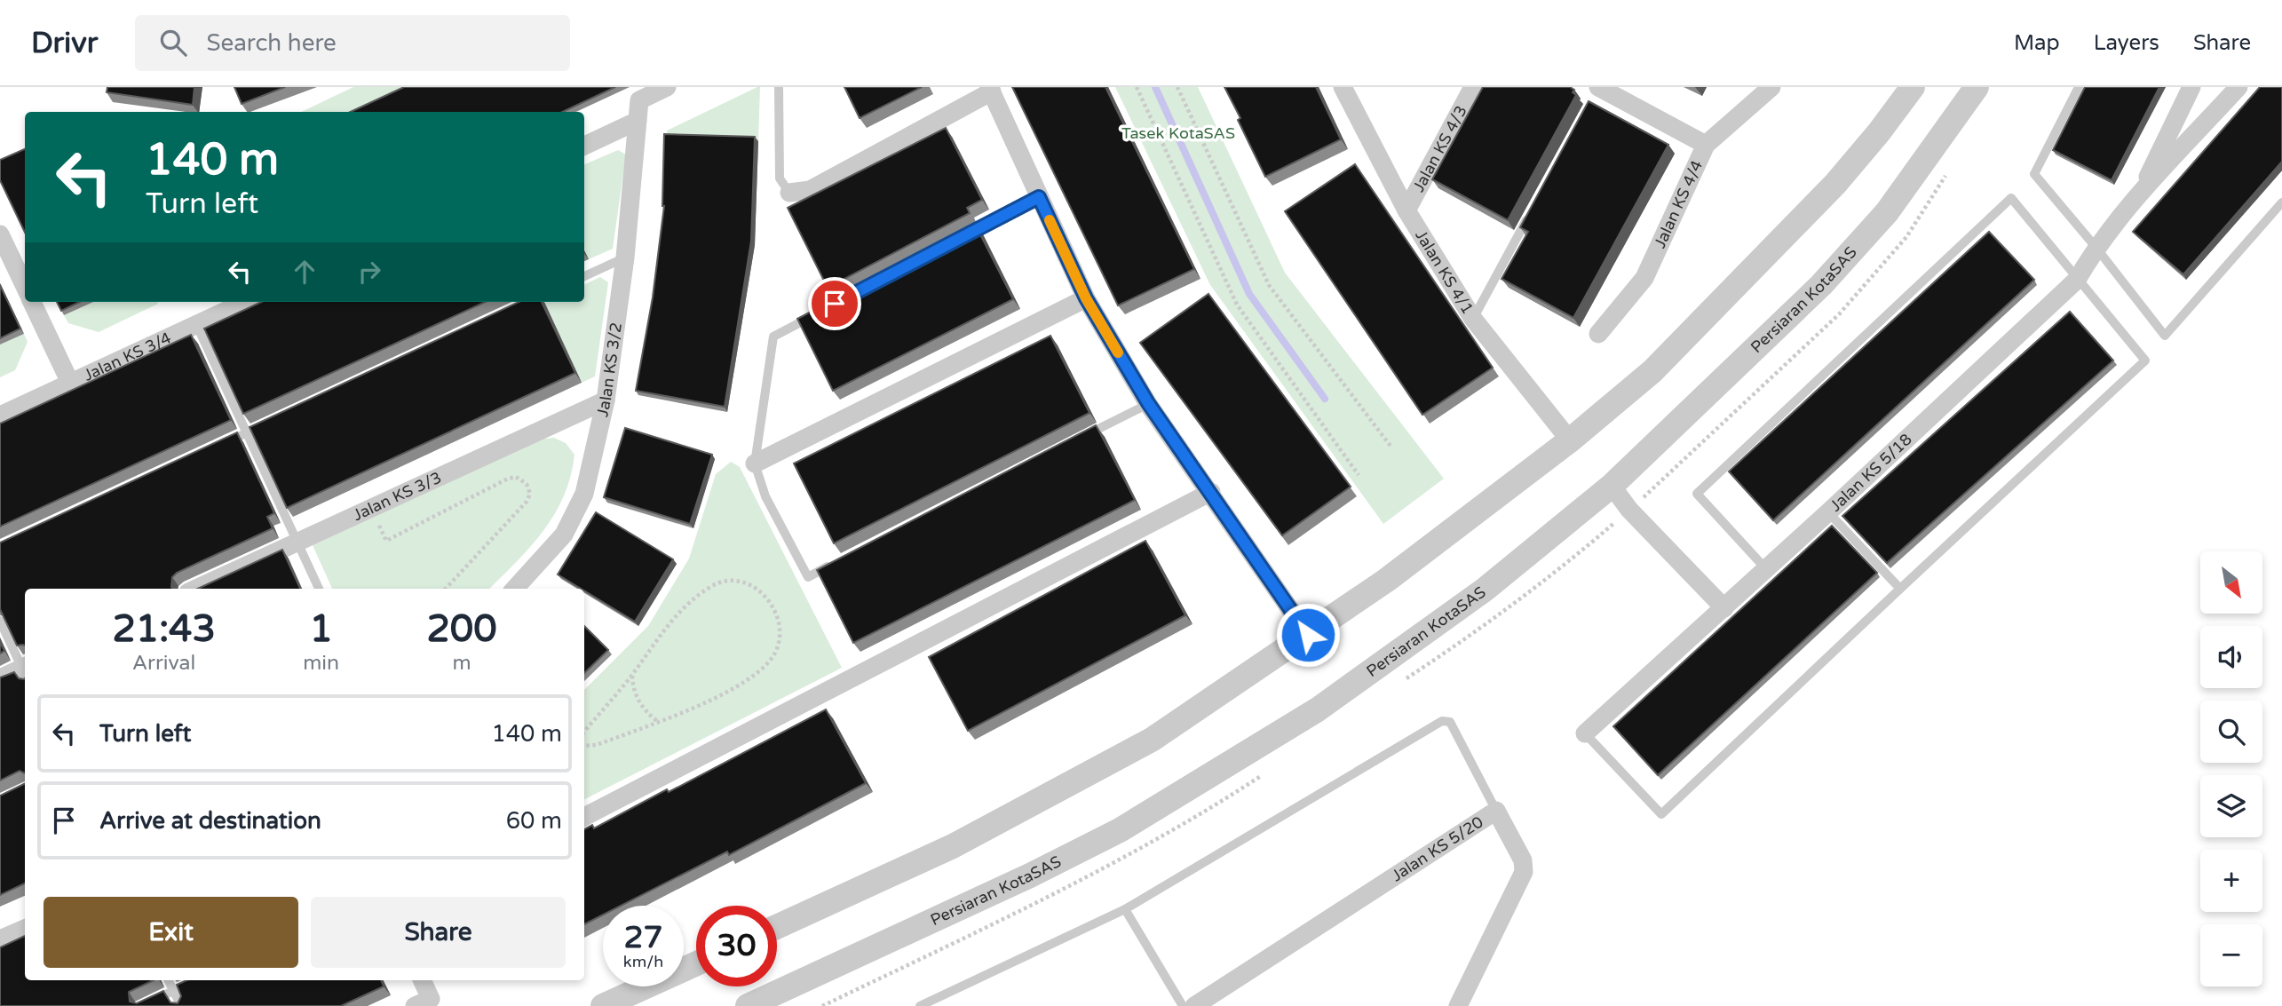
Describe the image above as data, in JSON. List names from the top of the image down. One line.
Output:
{"streets":{"street":["Jalan KS 4/3","Jalan KS 4/4","Jalan KS 4/1","Persiaran KotaSAS","Jalan KS 3/4","Jalan KS 3/2","Jalan KS 5/18","Jalan KS 3/3","Jalan KS 5/20"]},"crossings":[["Jalan KS 4/3","Jalan KS 4/1"],["Jalan KS 3/2","Jalan KS 3/3"]],"parks":["Tasek KotaSAS"],"north":"bottom right","page":{"header":"Drivr","search":"Search here","nav":["Map","Layers","Share"],"turn":["140 m","Turn left"],"map_buttons":["+","−"],"eta":["21:43","Arrival","1","min","200","m"],"list":[{"name":"Turn left","value":"140 m"},{"name":"Arrive at destination","value":"60 m"}],"buttons":["Exit","Share"],"speed":"27 km/h","limit":"30"}}
